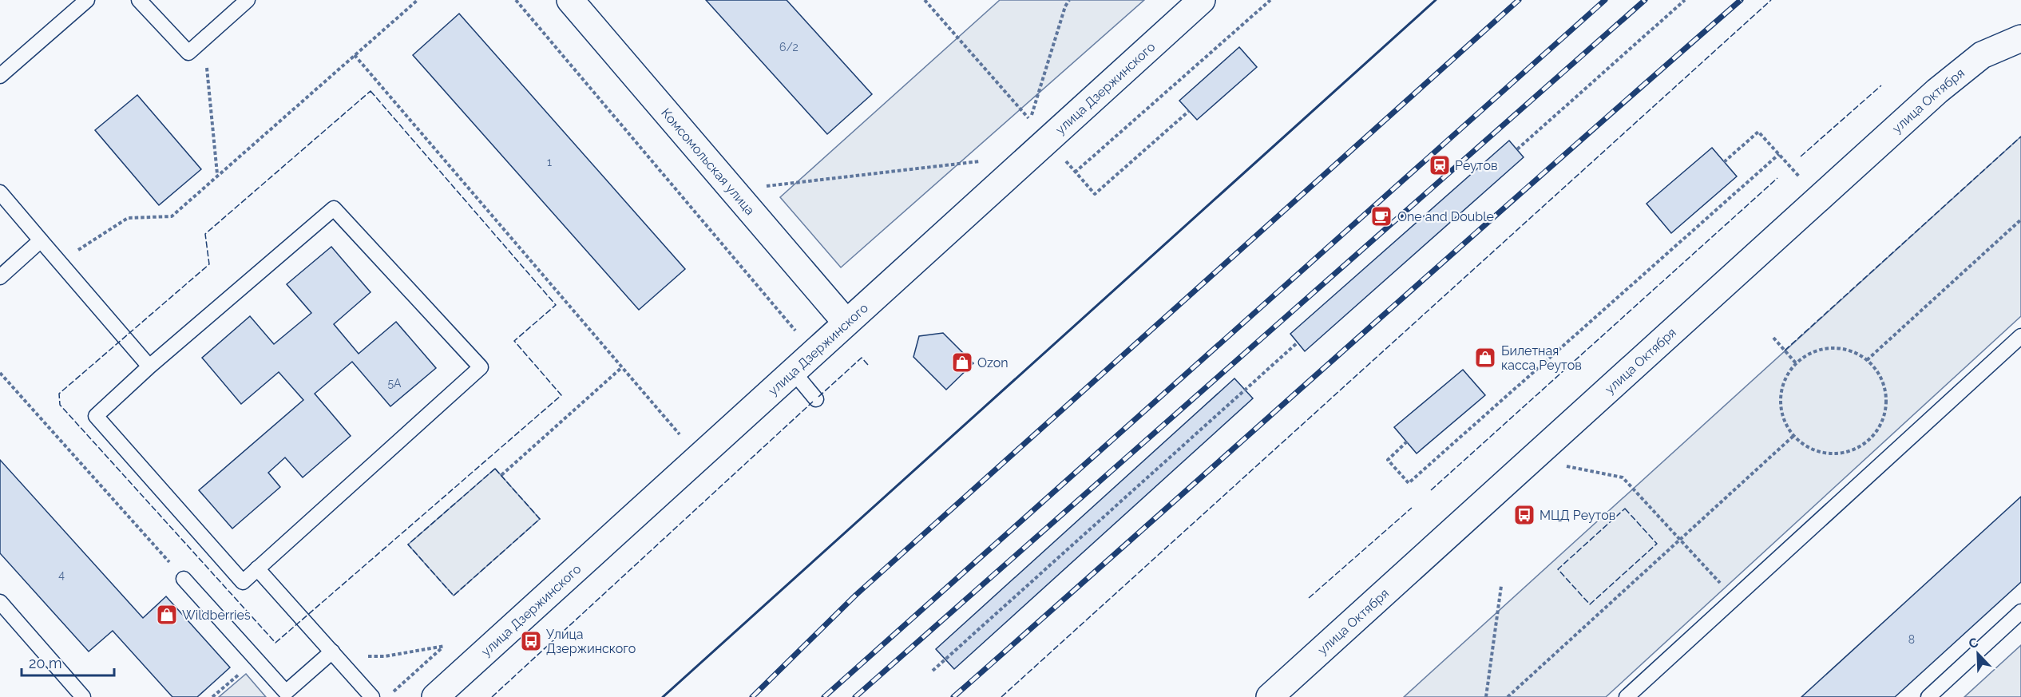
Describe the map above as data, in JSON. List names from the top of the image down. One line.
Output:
{"streets":{"street":["улица Дзержинского","улица Октября","Комсомольская улица"]},"crossings":[["улица Дзержинского","Комсомольская улица"]],"places":{"station":["Реутов"],"cafe":["One and Double"],"shop":["Билетная касса Реутов","Ozon","Wildberries"],"bus stop":["МЦД Реутов","Улица Дзержинского"]},"house_numbers":["6/2","1","5А","4","8"],"scale_bar":"20 m","north":"top left"}
